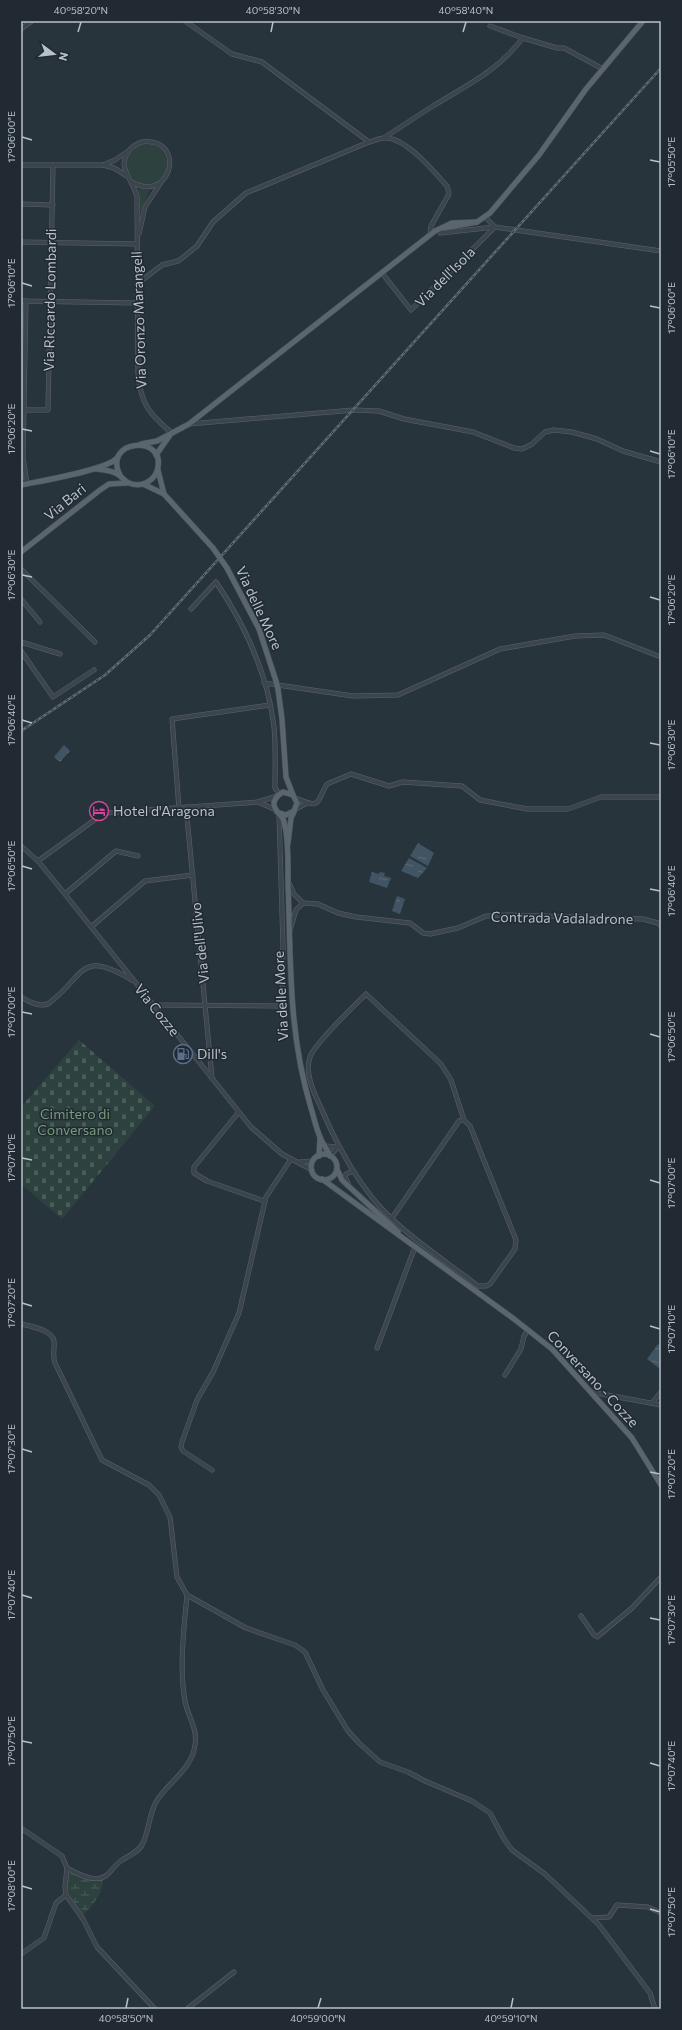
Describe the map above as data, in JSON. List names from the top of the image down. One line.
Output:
{"streets":{"main road":["Via Bari","Via delle More","Conversano - Cozze"],"street":["Via dell'Isola","Via Riccardo Lombardi","Via Oronzo Marangell","Contrada Vadaladrone","Via dell'Ulivo","Via Cozze"]},"crossings":[["Via dell'Ulivo","Via Cozze"]],"parks":["Cimitero di Conversano"],"places":{"hotel":["Hotel d'Aragona"],"fuel station":["Dill's"]},"north":"right","coordinates":["40°58'20\"N","40°58'30\"N","40°58'40\"N","17°06'00\"E","17°05'50\"E","17°06'10\"E","17°06'20\"E","17°06'30\"E","17°06'40\"E","17°06'50\"E","17°07'00\"E","17°07'10\"E","17°07'20\"E","17°07'30\"E","17°07'40\"E","17°07'50\"E","17°08'00\"E","40°58'50\"N","40°59'00\"N","40°59'10\"N"]}
